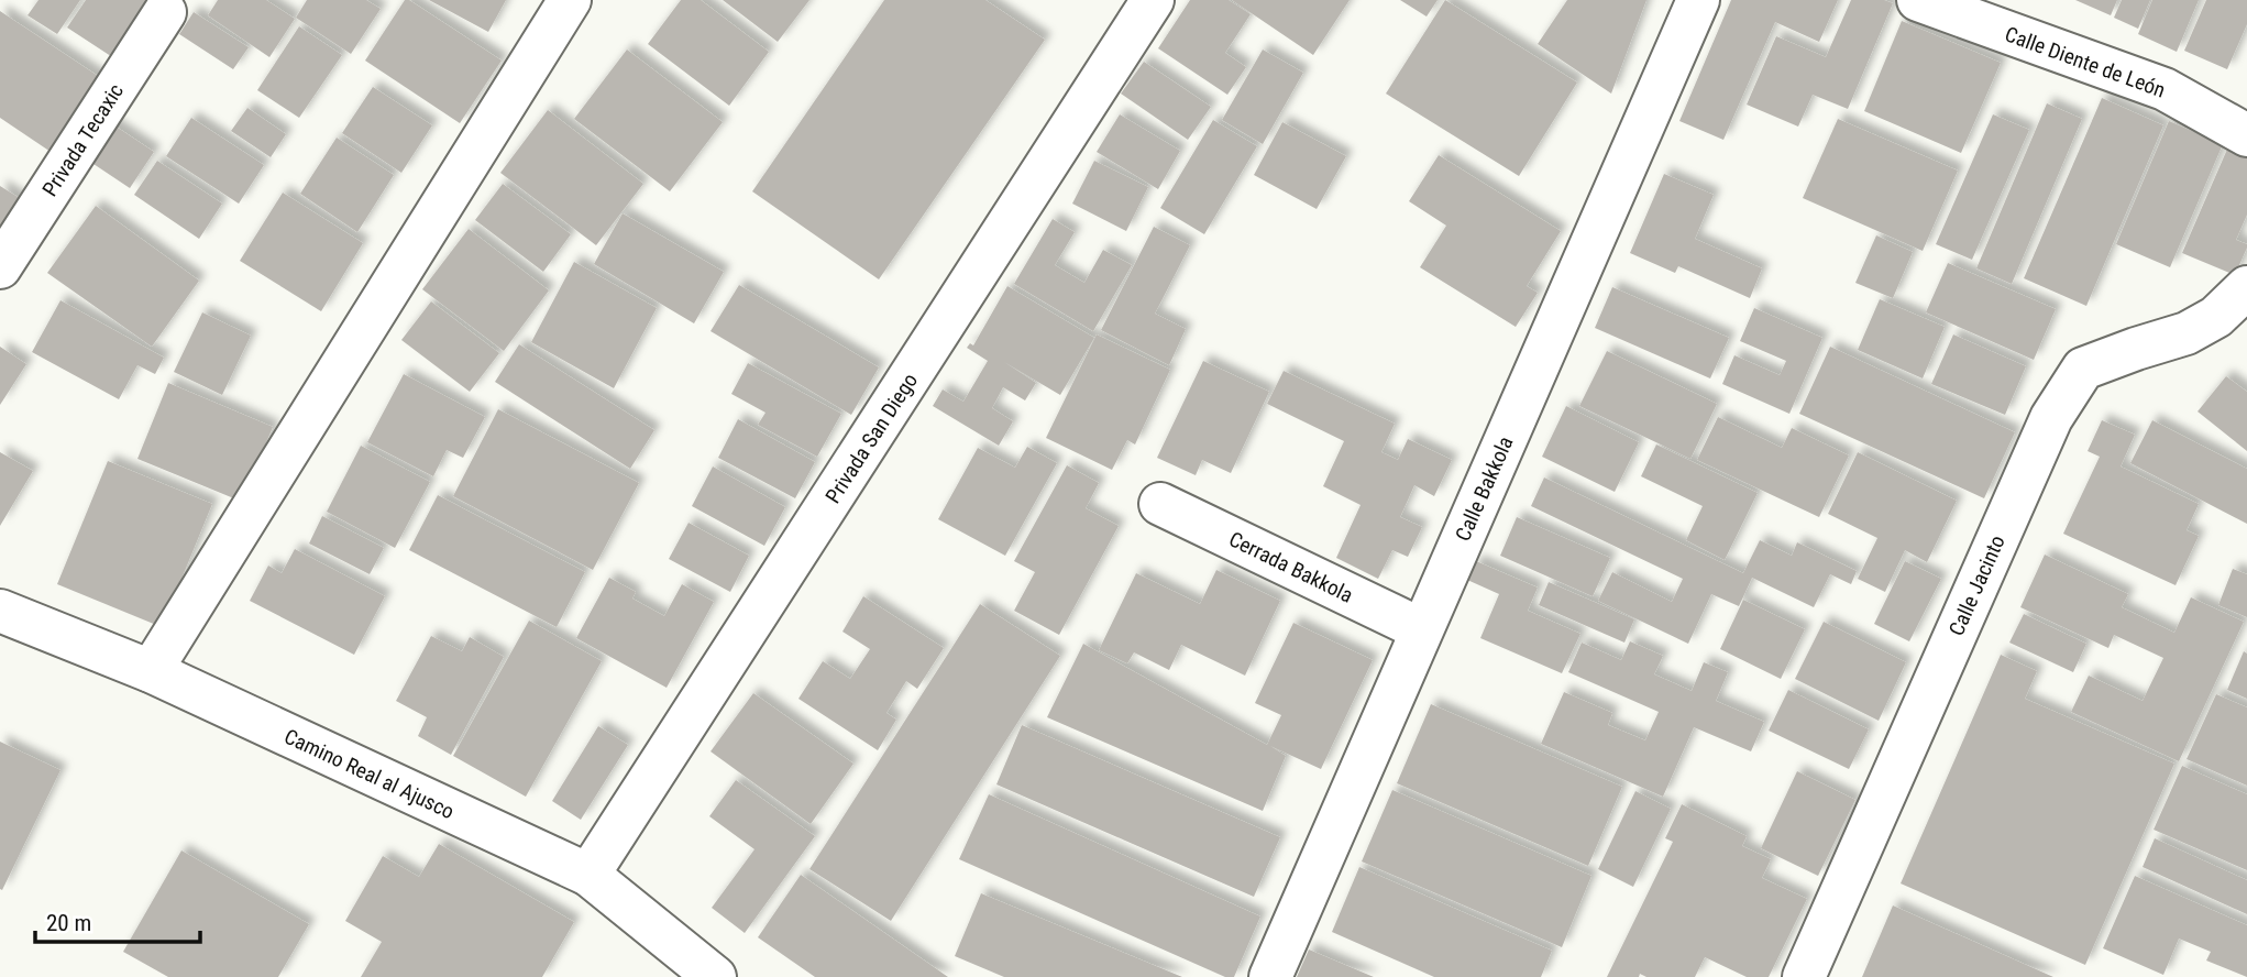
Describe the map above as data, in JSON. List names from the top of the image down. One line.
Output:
{"streets":{"street":["Calle Diente de León","Privada Tecaxic","Privada San Diego","Calle Bakkola","Cerrada Bakkola","Calle Jacinto","Camino Real al Ajusco"]},"crossings":[["Privada San Diego","Camino Real al Ajusco"],["Calle Bakkola","Cerrada Bakkola"]],"scale_bar":"20 m"}
